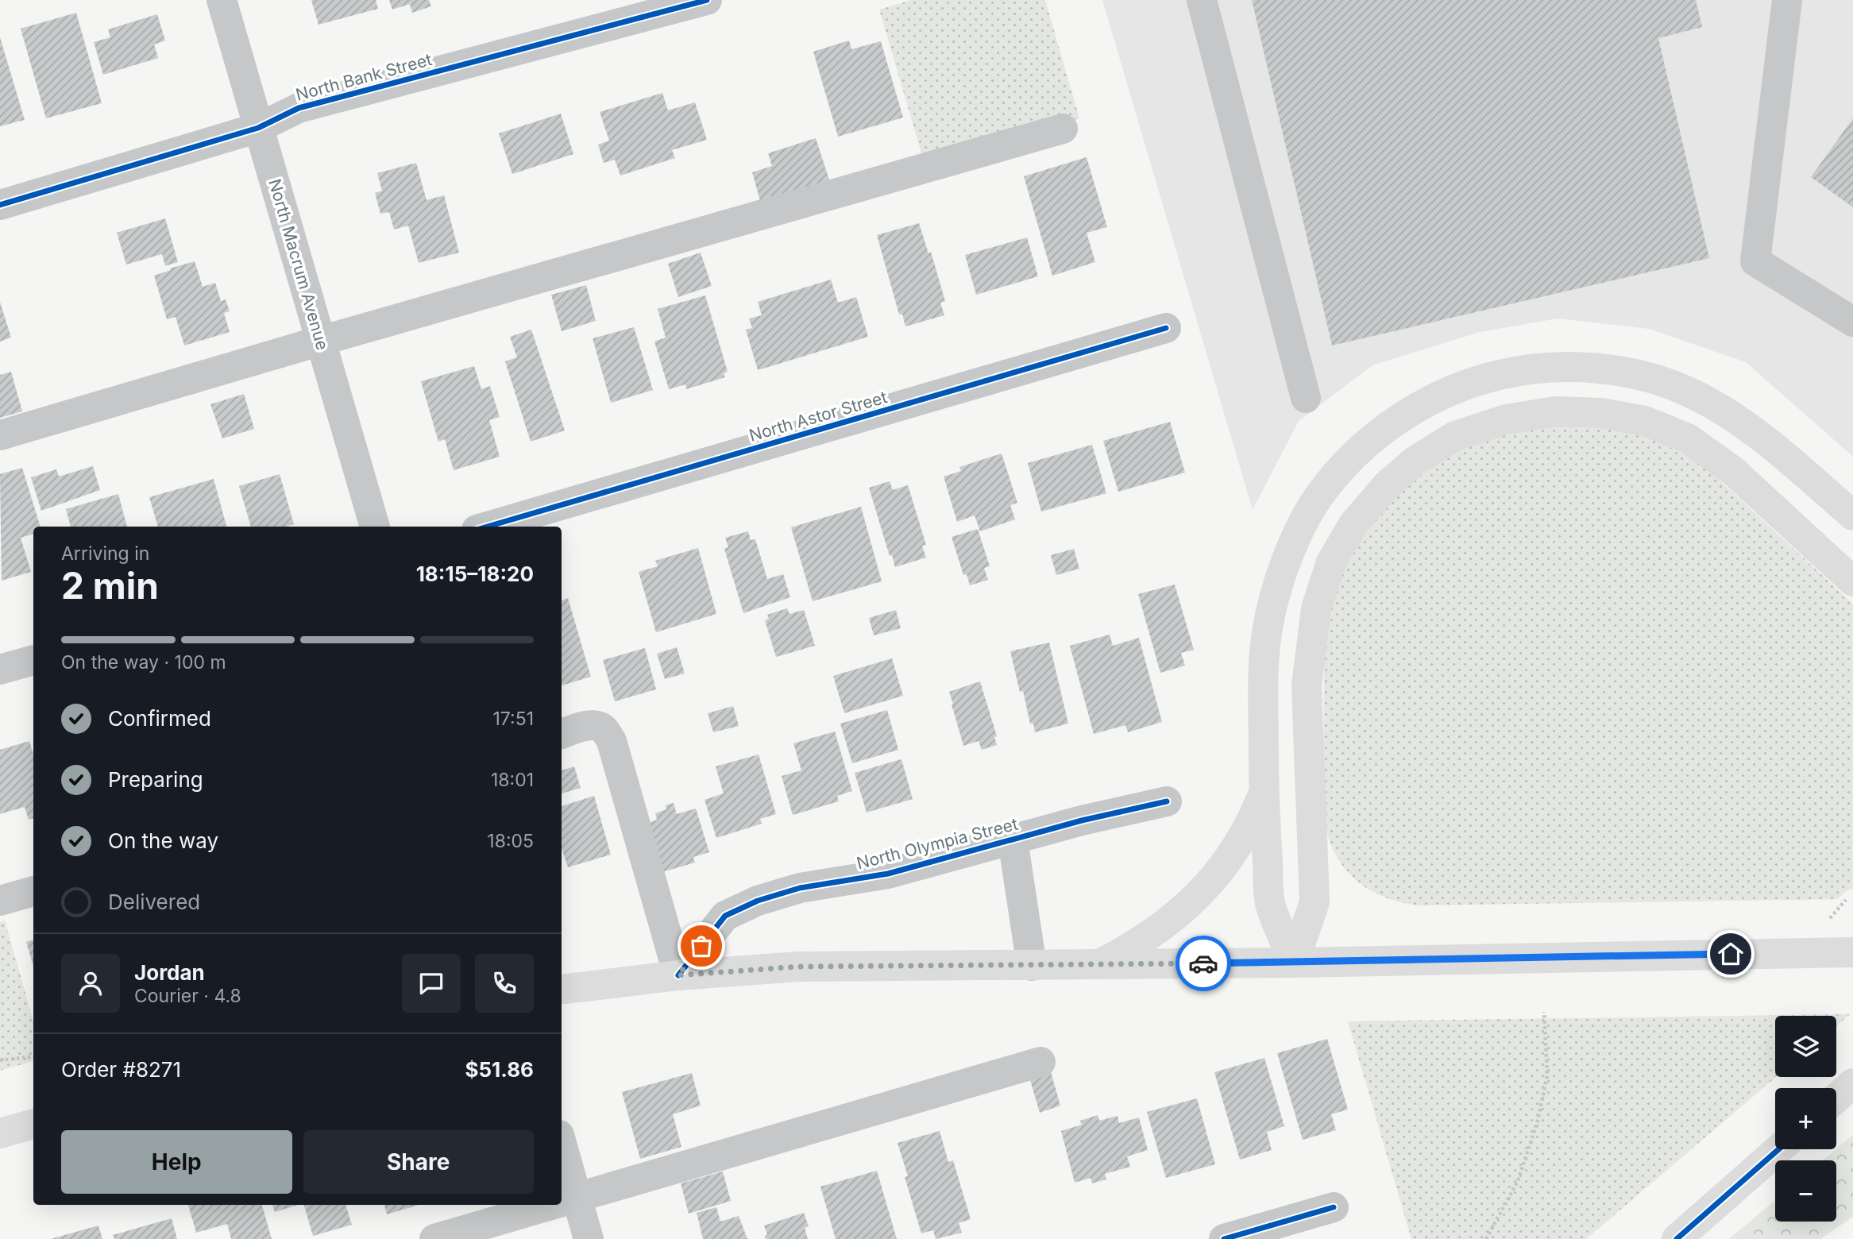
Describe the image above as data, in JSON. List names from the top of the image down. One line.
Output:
{"streets":{"street":["North Bank Street","North Macrum Avenue","North Astor Street","North Olympia Street"]},"crossings":[["North Bank Street","North Macrum Avenue"]],"page":{"heading":["2 min","Arriving in","18:15–18:20"],"panel":["Jordan","Courier · 4.8","Order #8271","$51.86"],"bar":"On the way · 100 m","list":[["Confirmed","17:51"],["Preparing","18:01"],["On the way","18:05"],"Delivered"],"map_buttons":["+","−"],"buttons":["Help","Share"]}}
